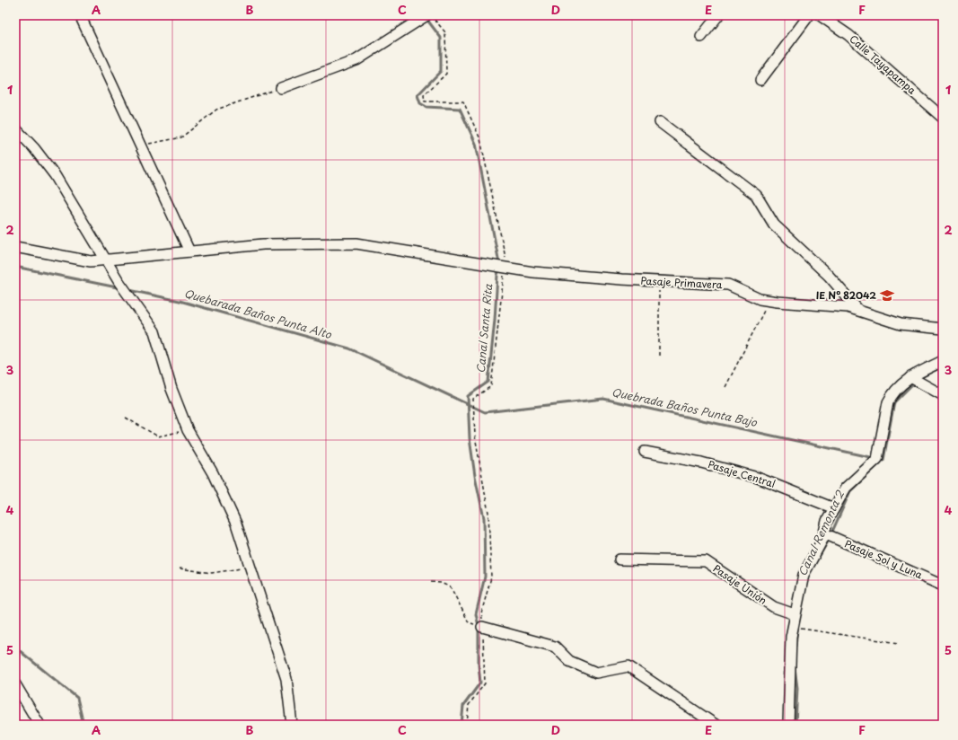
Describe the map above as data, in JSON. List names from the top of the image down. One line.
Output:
{"streets":{"street":["Calle Tayapampa","Pasaje Primavera","Pasaje Central","Pasaje Sol y Luna","Pasaje Unión"]},"water":["Quebarada Baños Punta Alto","Canal Santa Rita","Quebrada Baños Punta Bajo","Canal Remonta 2"],"places":{"school or university":["IE N° 82042"]},"grid":{"columns":["A","B","C","D","E","F"],"rows":["1","2","3","4","5"]}}
